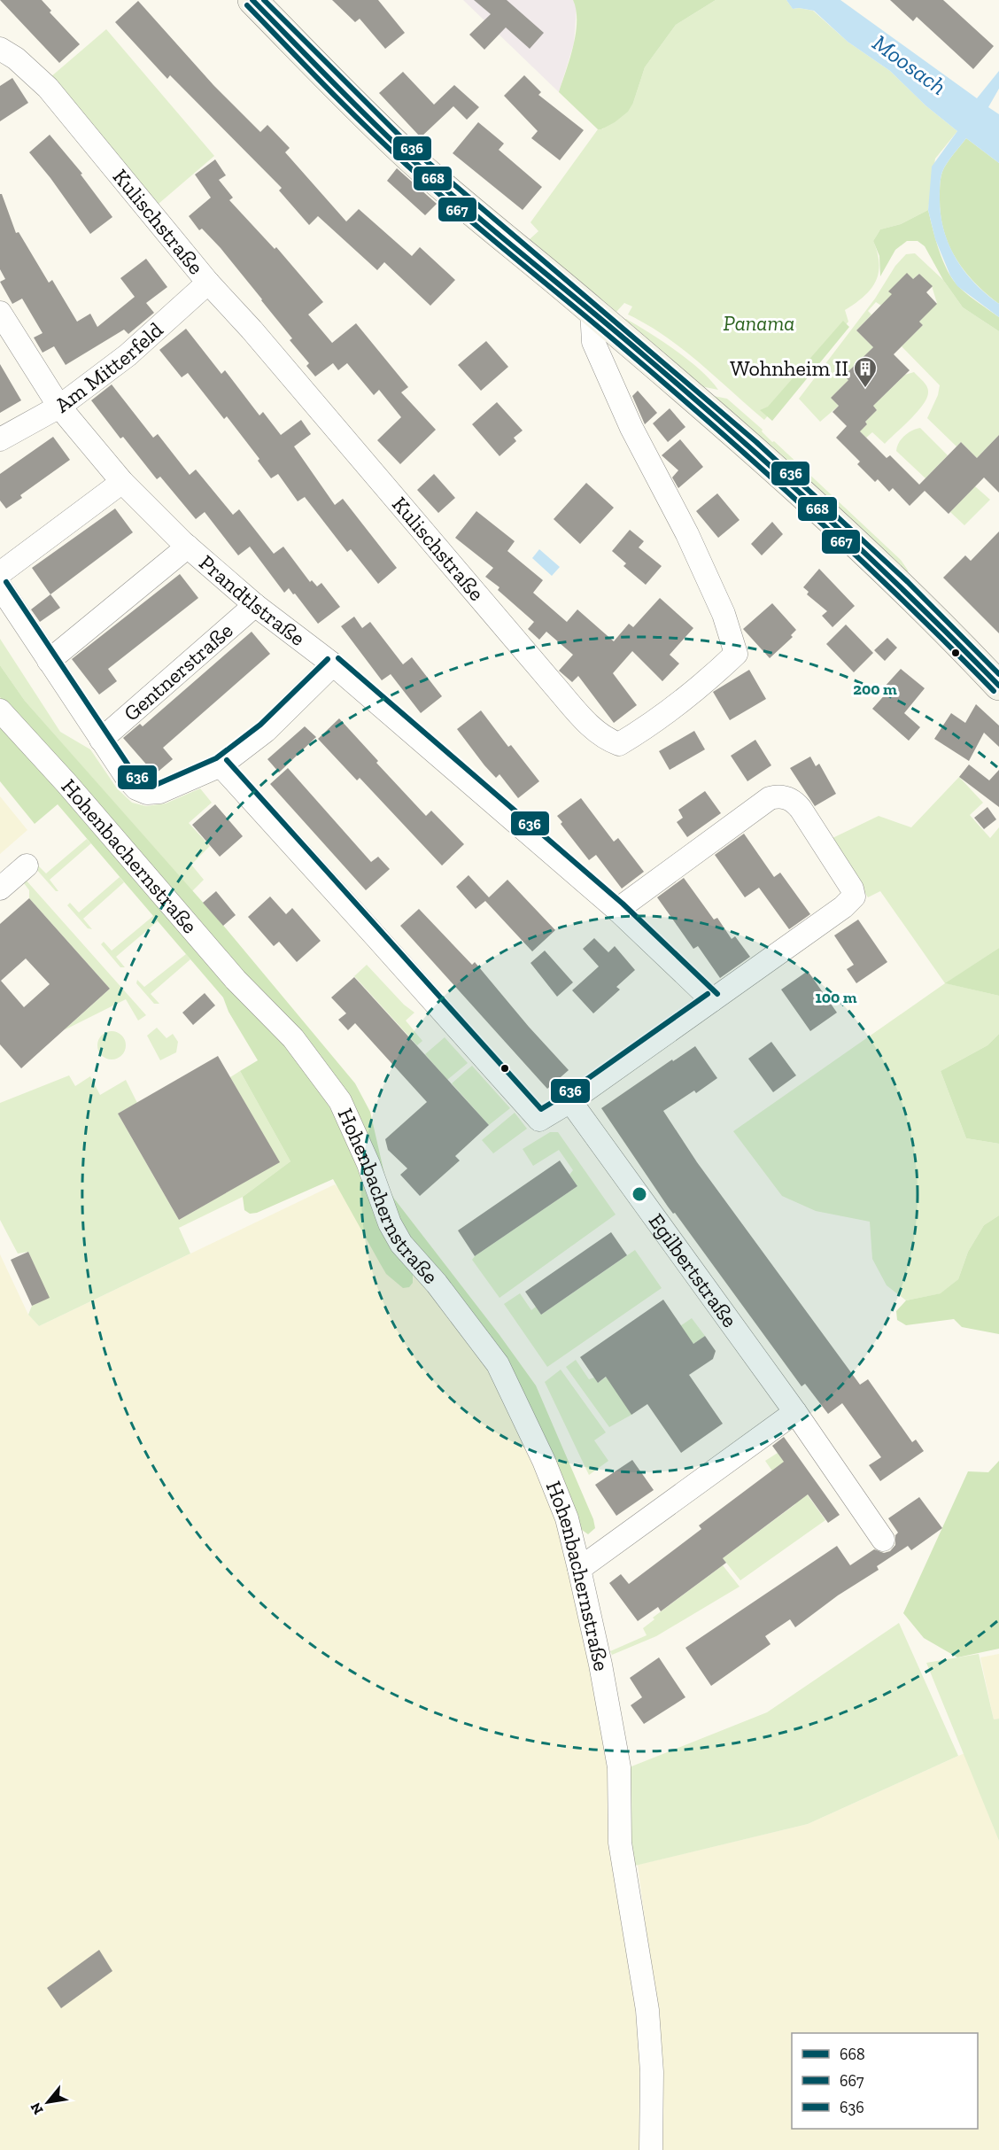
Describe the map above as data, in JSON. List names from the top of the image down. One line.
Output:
{"streets":{"street":["Kulischstraße","Am Mitterfeld","Prandtlstraße","Gentnerstraße","Hohenbachernstraße","Egilbertstraße"]},"crossings":[["Kulischstraße","Am Mitterfeld"],["Am Mitterfeld","Prandtlstraße"],["Prandtlstraße","Gentnerstraße"]],"water":["Moosach"],"parks":["Panama"],"places":{"building":["Wohnheim II"]},"lines":["transit line 668","transit line 636","transit line 667"],"legend":["668","667","636"],"north":"bottom left","rings":["200 m","100 m"]}
